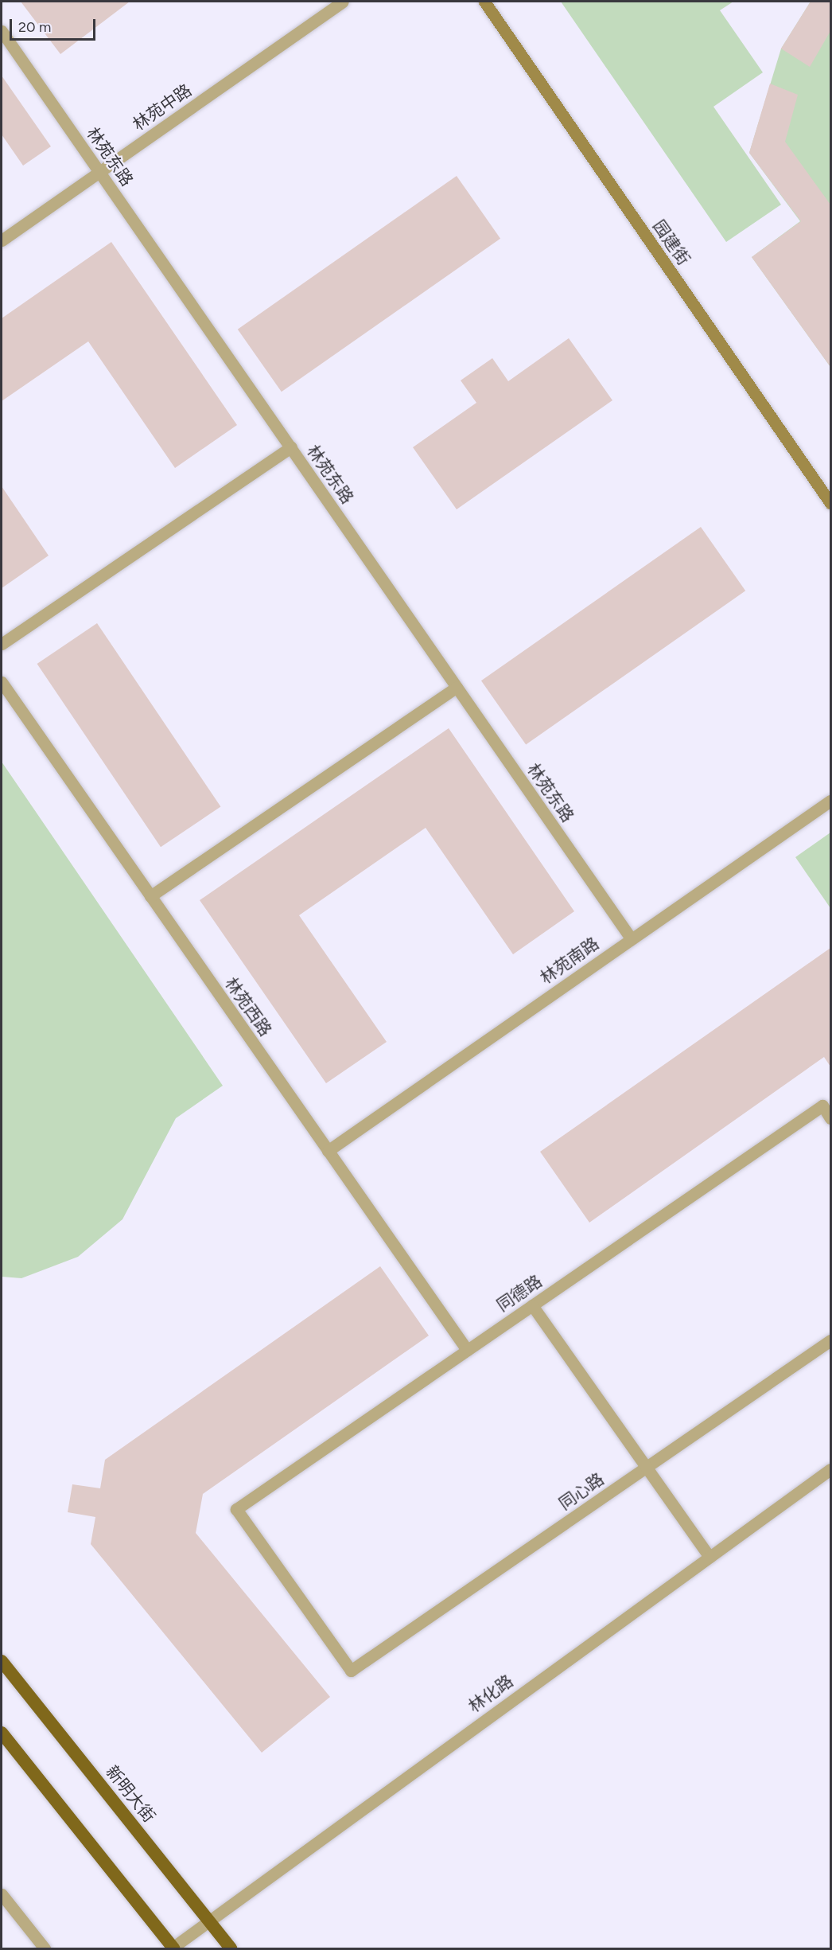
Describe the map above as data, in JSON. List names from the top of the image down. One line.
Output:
{"streets":{"highway":["新明大街"],"main road":["园建街"],"street":["林苑中路","林苑东路","林苑南路","林苑西路","同德路","同心路","林化路"]},"crossings":[["林苑中路","林苑东路"],["林苑东路","林苑南路"],["林苑南路","林苑西路"],["林苑西路","同德路"],["同德路","同心路"],["林化路","新明大街"]],"scale_bar":"20 m"}
